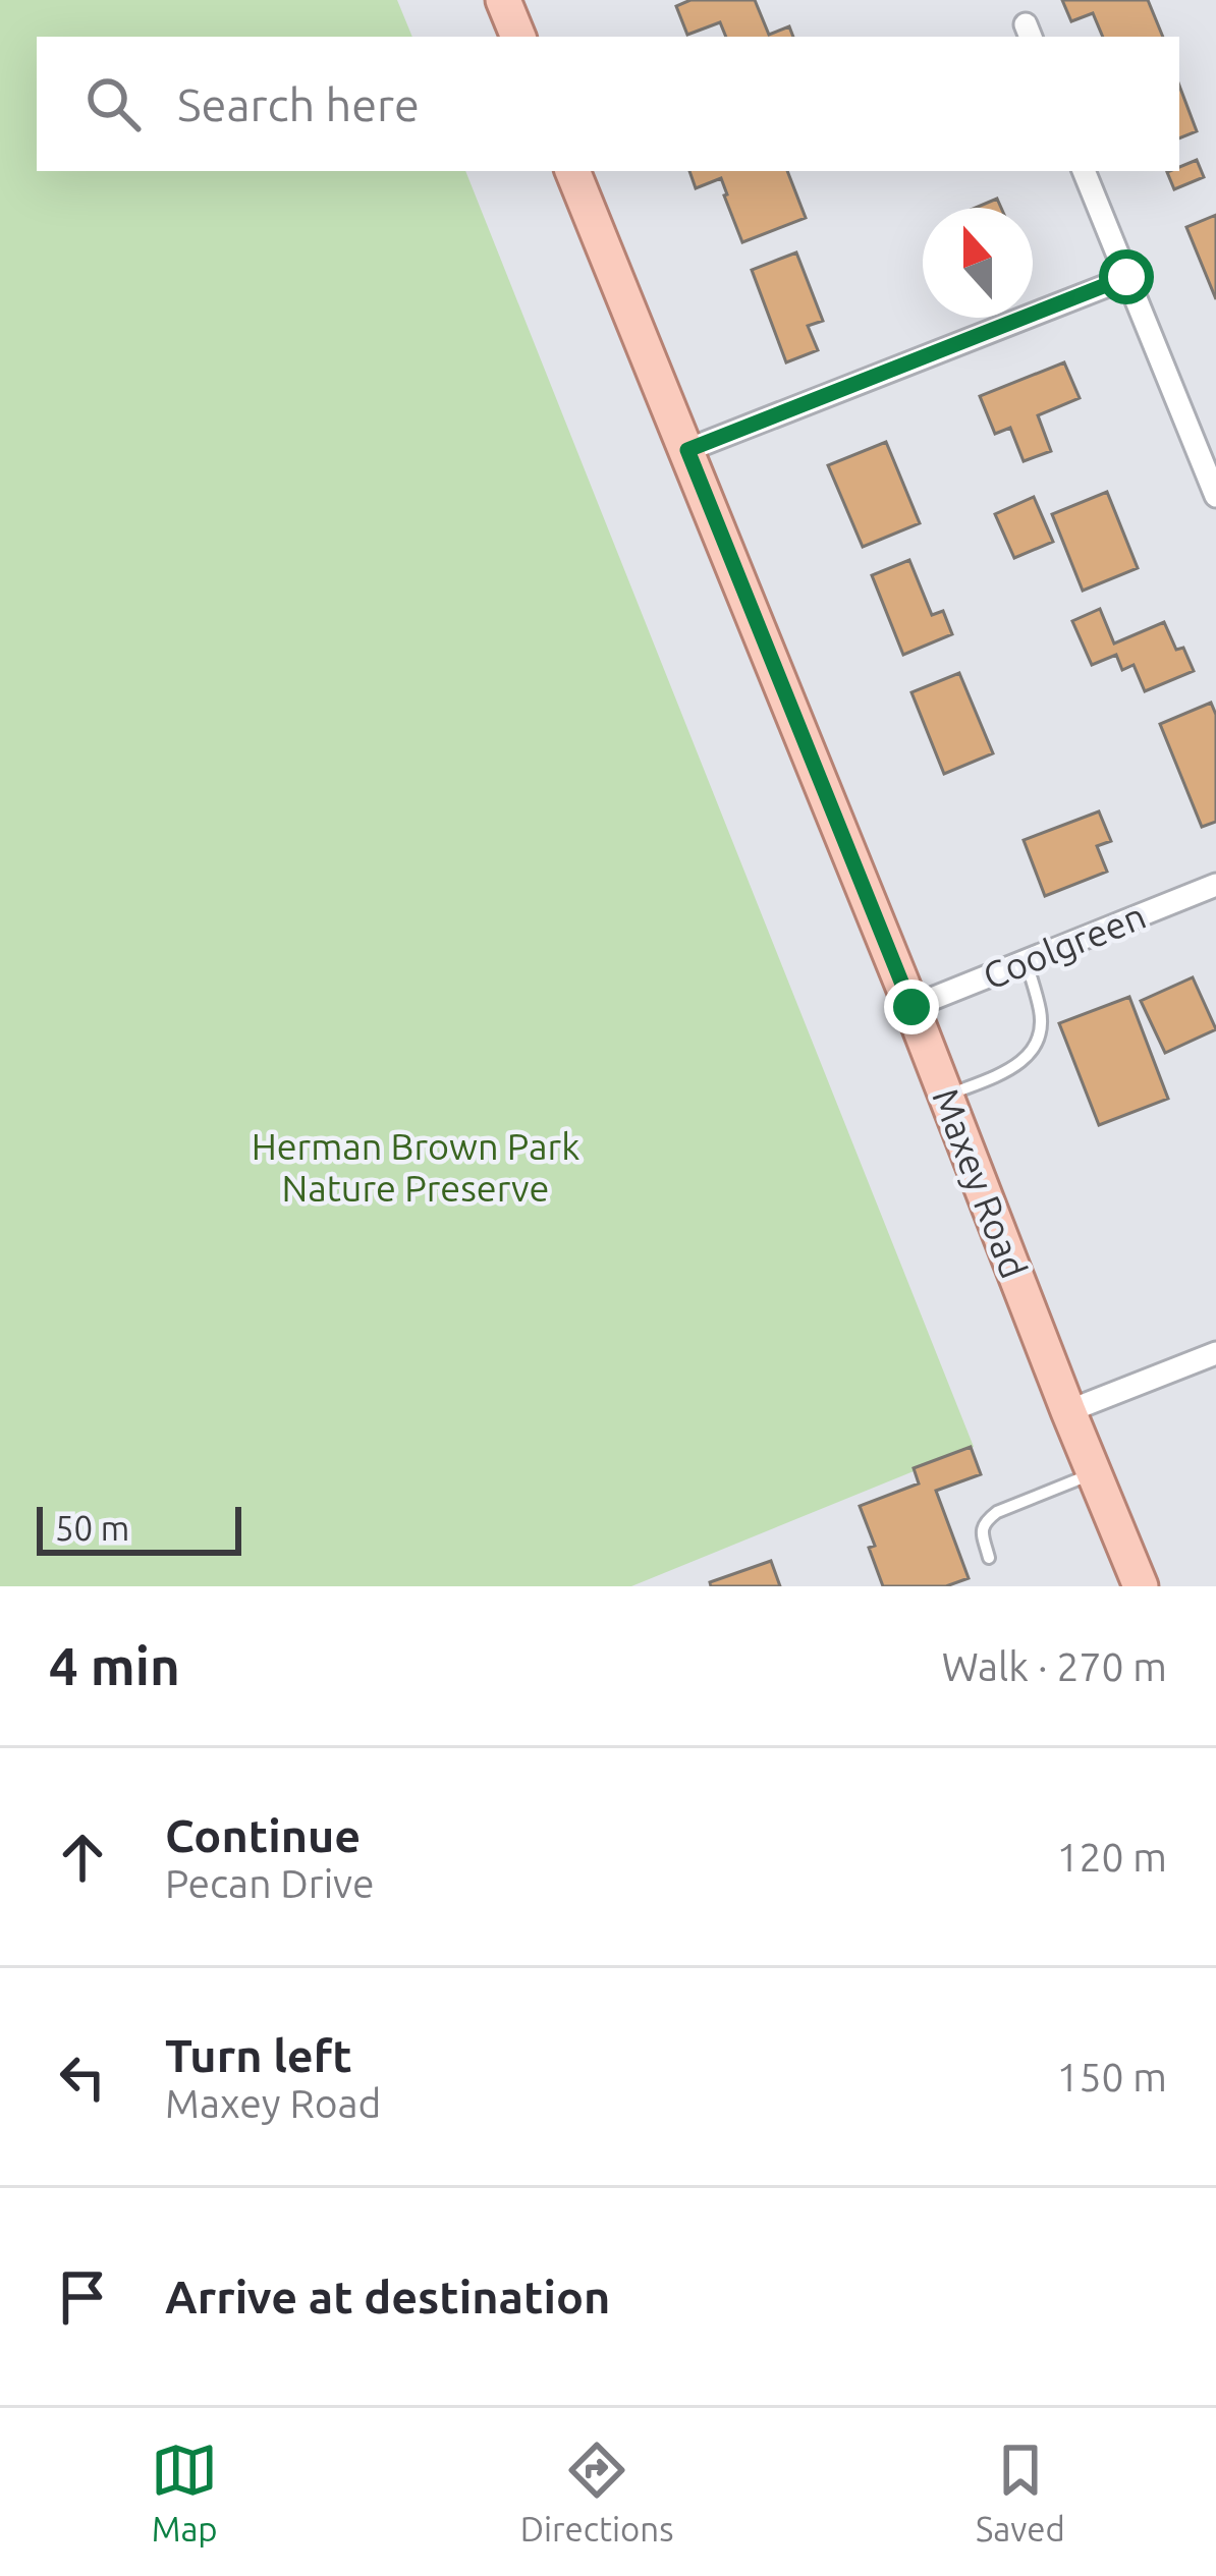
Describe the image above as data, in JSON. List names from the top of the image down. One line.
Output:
{"streets":{"main road":["Maxey Road"],"street":["Coolgreen"]},"crossings":[["Coolgreen","Maxey Road"]],"parks":["Herman Brown Park Nature Preserve"],"scale_bar":"50 m","north":"top","page":{"search":"Search here","scale":"50 m","heading":["4 min","Walk · 270 m"],"list":[["Continue","Pecan Drive","120 m"],["Turn left","Maxey Road","150 m"],"Arrive at destination"],"nav":["Map","Directions","Saved"]}}
